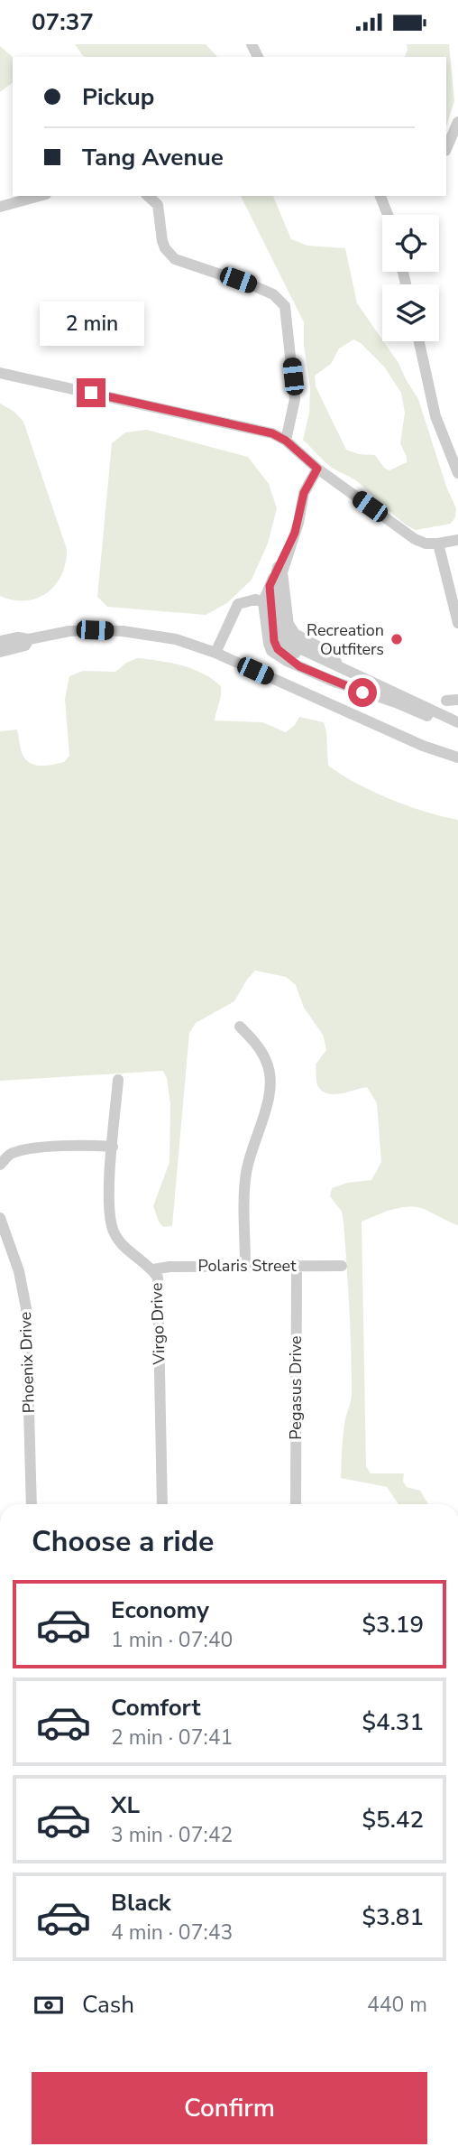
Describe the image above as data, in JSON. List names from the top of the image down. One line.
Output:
{"streets":{"street":["Polaris Street","Virgo Drive","Phoenix Drive","Pegasus Drive"]},"crossings":[["Polaris Street","Virgo Drive"],["Polaris Street","Pegasus Drive"]],"places":["Recreation Outfiters"],"page":{"status":"07:37","banner":["Pickup","Tang Avenue"],"bubble":"2 min","heading":"Choose a ride","list":[{"name":"Economy","note":"1 min · 07:40","value":"$3.19"},{"name":"Comfort","note":"2 min · 07:41","value":"$4.31"},{"name":"XL","note":"3 min · 07:42","value":"$5.42"},{"name":"Black","note":"4 min · 07:43","value":"$3.81"}],"pay":["Cash","440 m"],"buttons":"Confirm"}}
